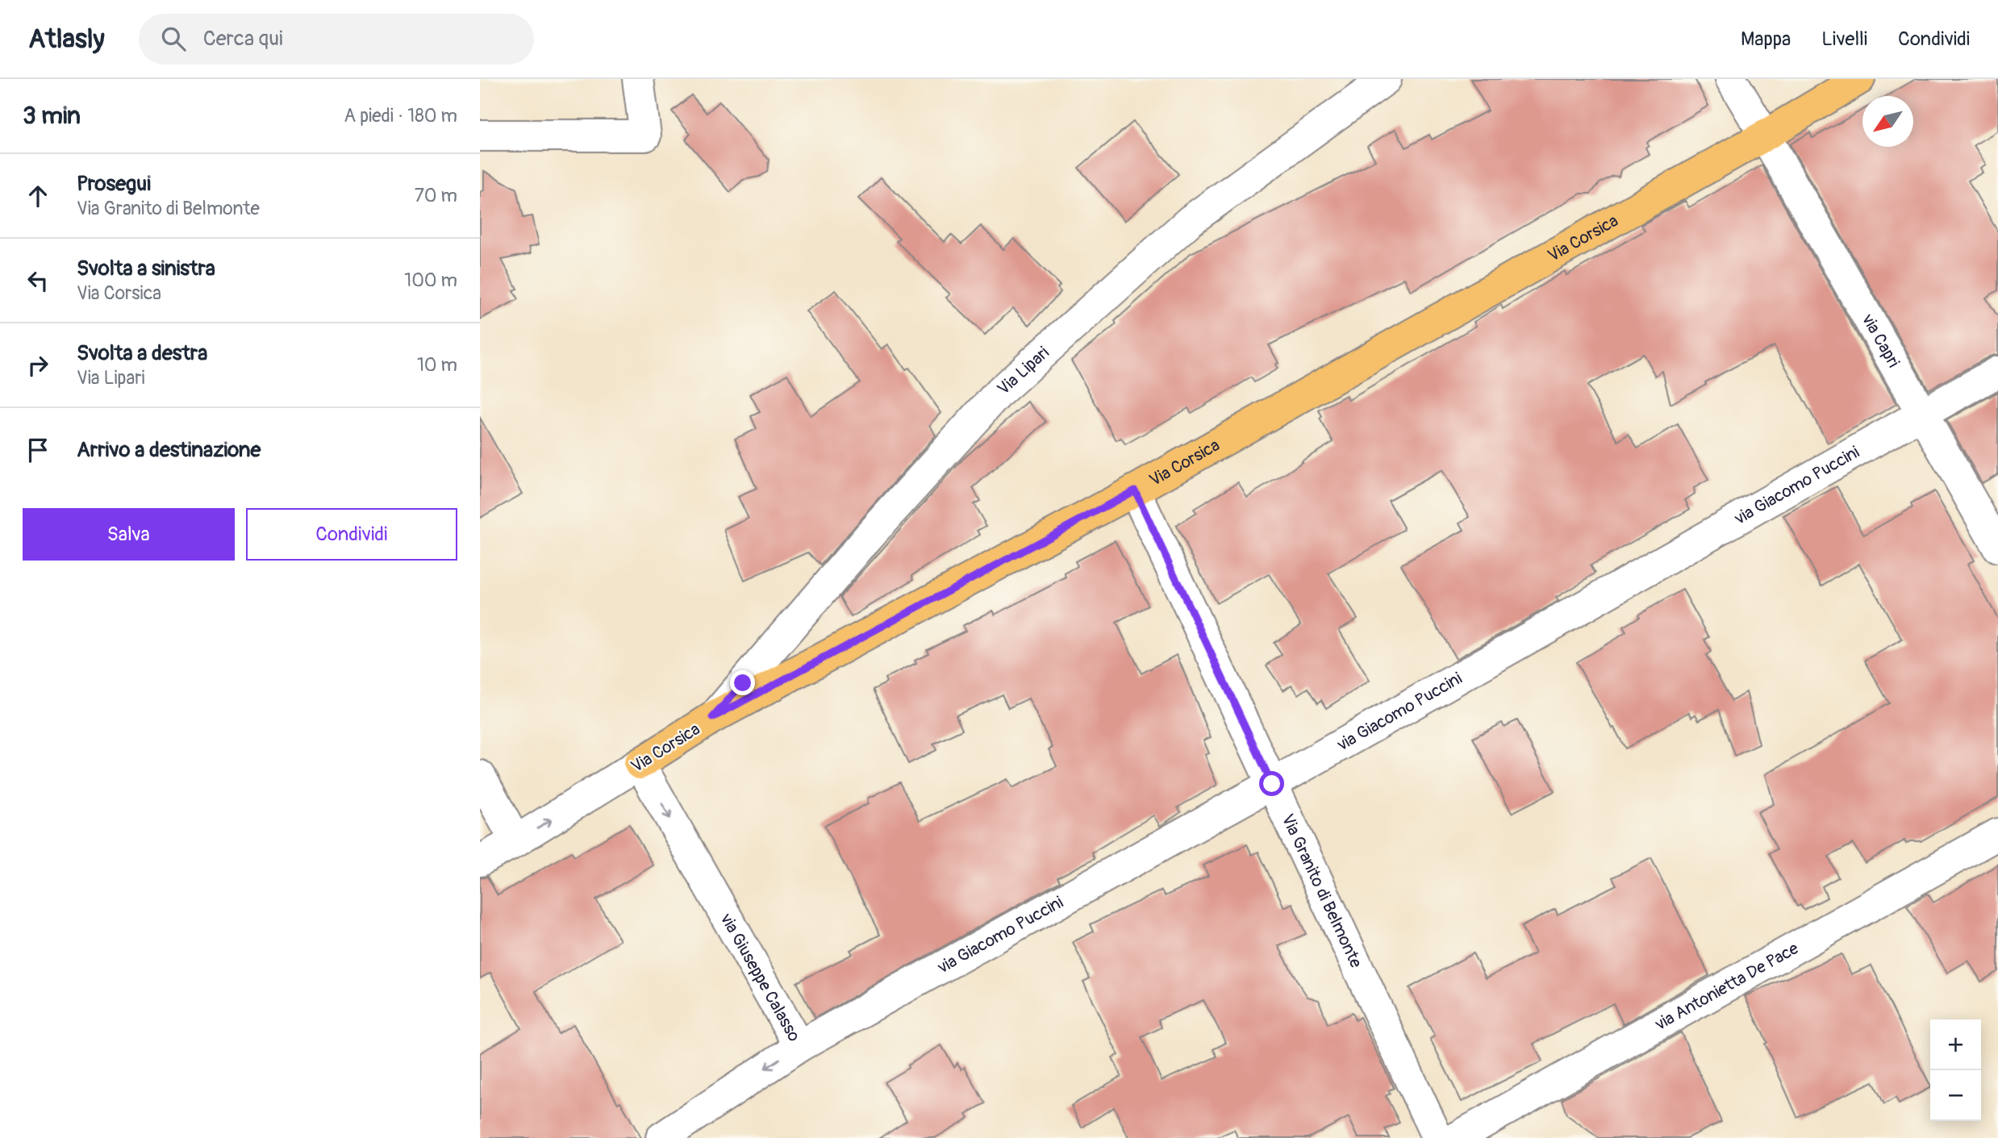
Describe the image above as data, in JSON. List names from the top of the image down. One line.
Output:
{"streets":{"main road":["Via Corsica"],"street":["via Capri","Via Lipari","via Giacomo Puccini","Via Granito di Belmonte","via Giuseppe Calasso","via Antonietta De Pace"]},"crossings":[["Via Corsica","via Capri"],["Via Corsica","Via Lipari"],["Via Corsica","Via Granito di Belmonte"],["Via Corsica","via Giuseppe Calasso"],["via Capri","via Giacomo Puccini"],["via Giacomo Puccini","Via Granito di Belmonte"],["via Giacomo Puccini","via Giuseppe Calasso"]],"north":"bottom left","page":{"header":"Atlasly","search":"Cerca qui","nav":["Mappa","Livelli","Condividi"],"heading":["3 min","A piedi · 180 m"],"list":[["Prosegui","Via Granito di Belmonte","70 m"],["Svolta a sinistra","Via Corsica","100 m"],["Svolta a destra","Via Lipari","10 m"],"Arrivo a destinazione"],"buttons":["Salva","Condividi"],"map_buttons":["+","−"]}}
